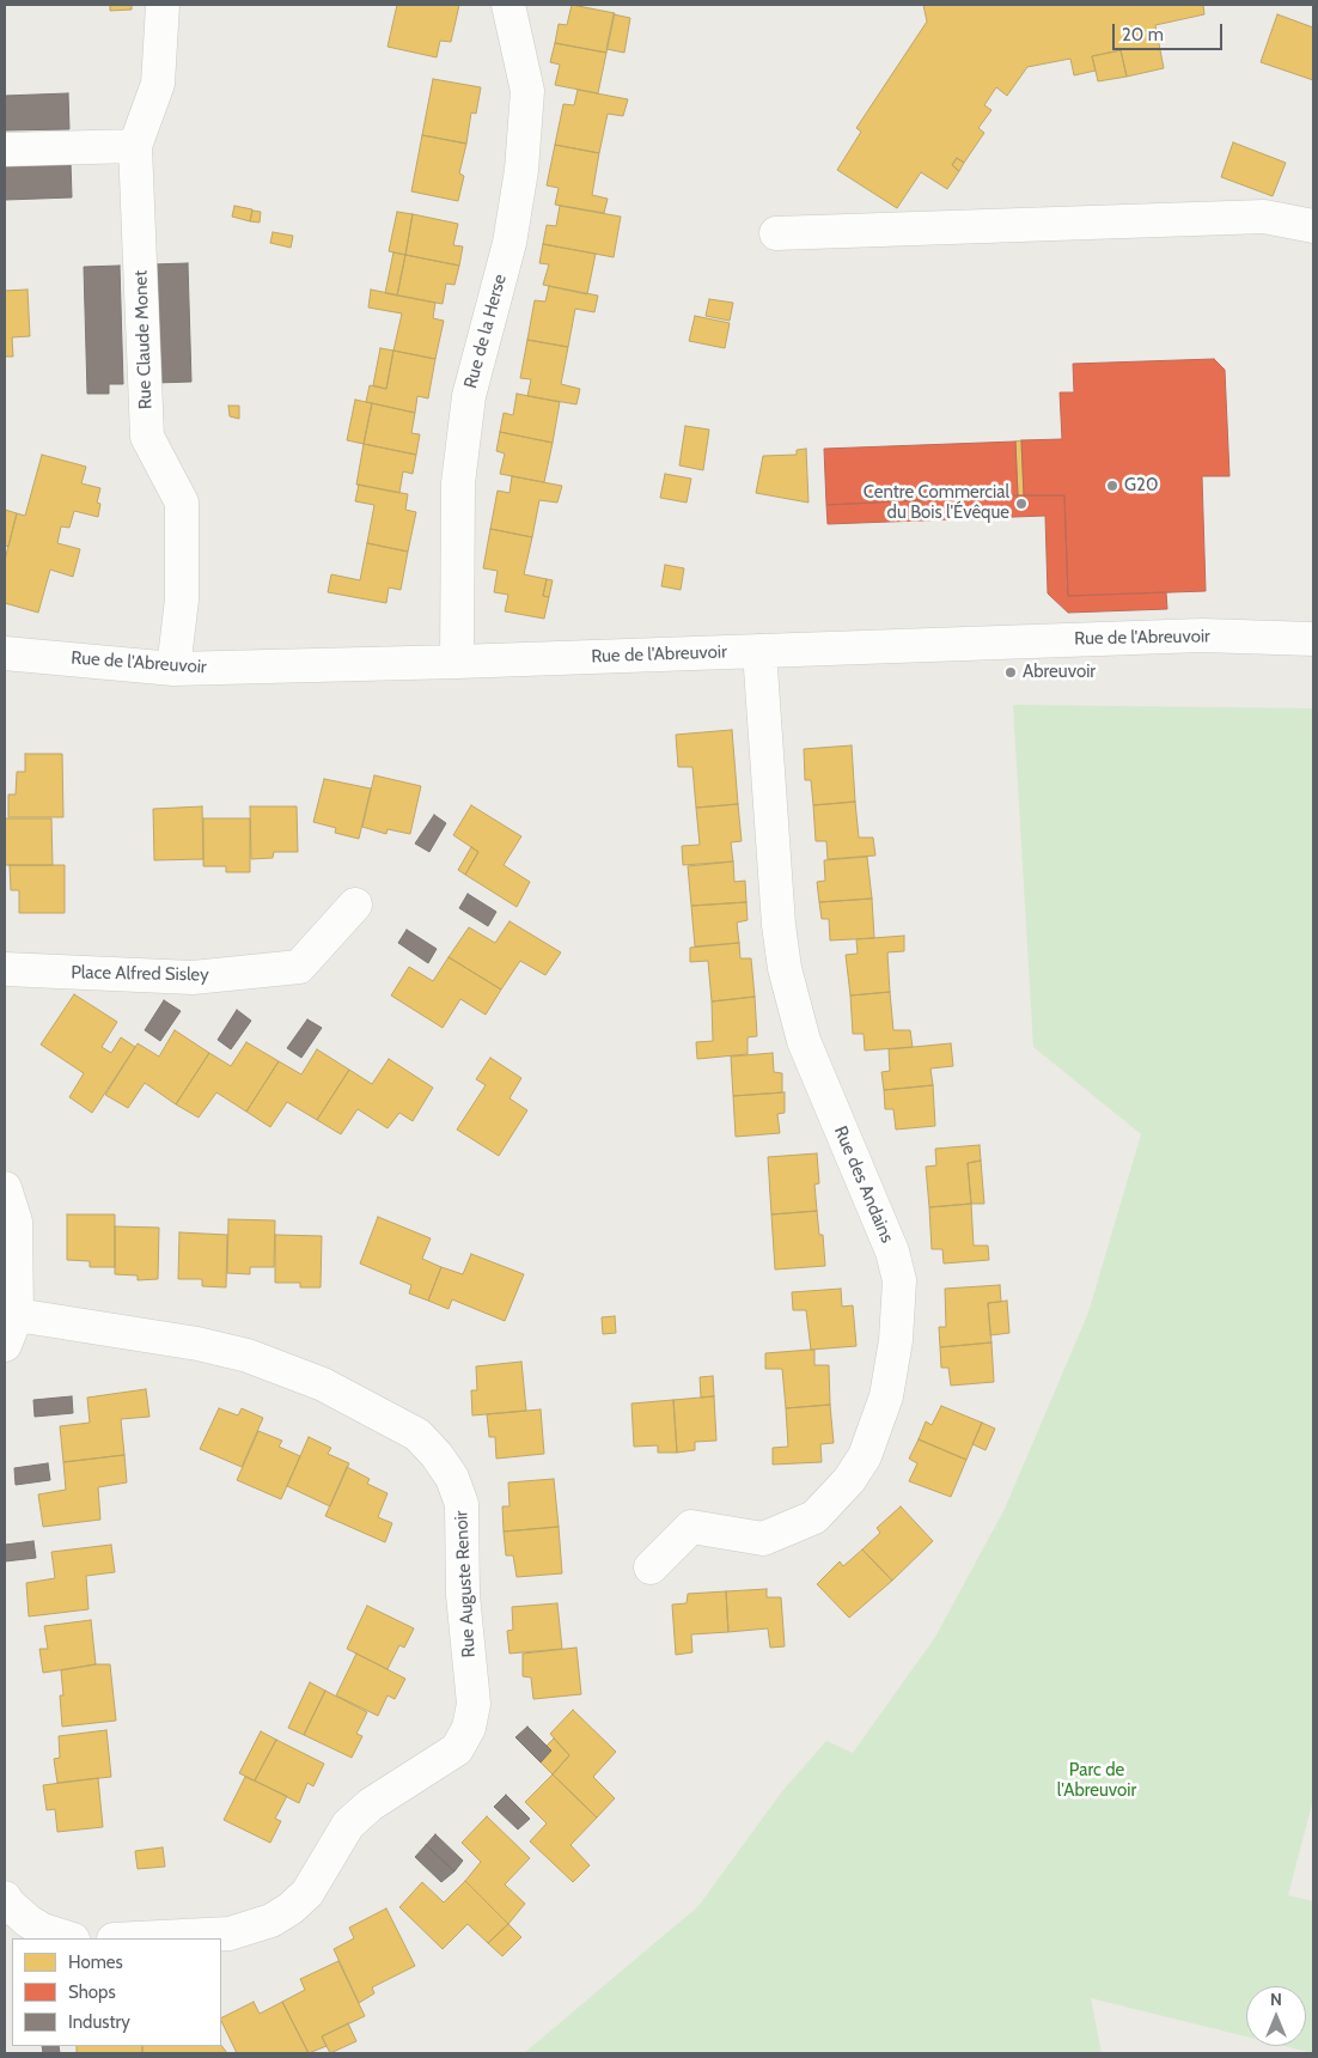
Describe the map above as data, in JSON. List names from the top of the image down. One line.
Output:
{"streets":{"street":["Rue de la Herse","Rue Claude Monet","Rue de l'Abreuvoir","Place Alfred Sisley","Rue des Andains","Rue Auguste Renoir"]},"crossings":[["Rue de la Herse","Rue de l'Abreuvoir"],["Rue Claude Monet","Rue de l'Abreuvoir"],["Rue de l'Abreuvoir","Rue des Andains"]],"parks":["Parc de l'Abreuvoir"],"places":["G20","Centre Commercial du Bois l'Évêque","Abreuvoir"],"legend":["Homes","Shops","Industry"],"scale_bar":"20 m","north":"top"}
